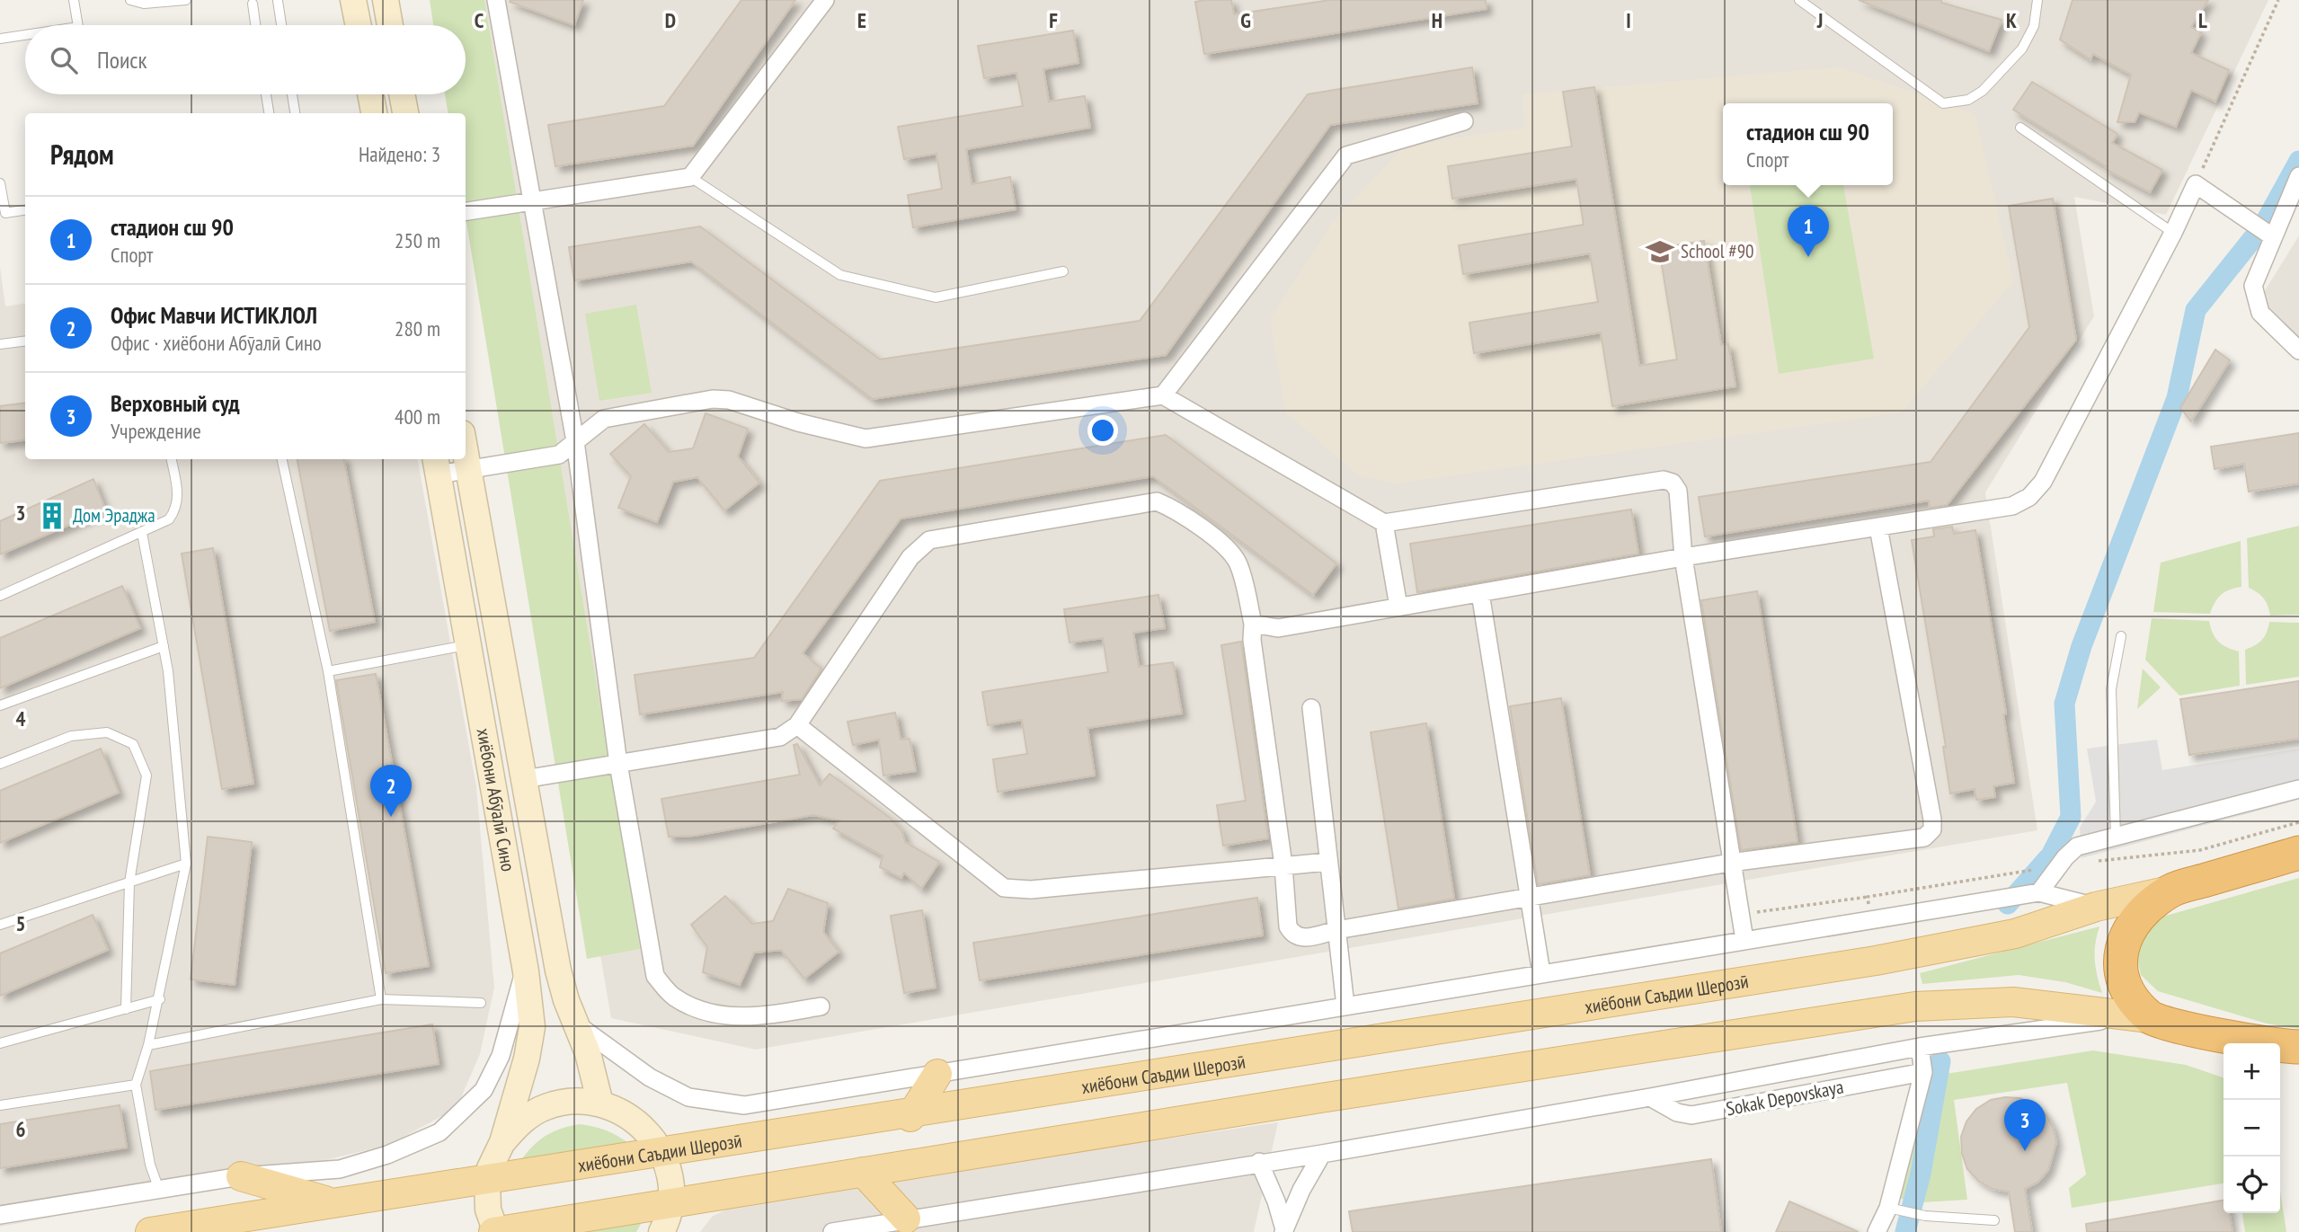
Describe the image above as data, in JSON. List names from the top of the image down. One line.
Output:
{"streets":{"highway":["хиёбони Саъдии Шерозӣ"],"main road":["хиёбони Абӯалӣ Сино"],"street":["Sokak Depovskaya"]},"crossings":[["хиёбони Абӯалӣ Сино","хиёбони Саъдии Шерозӣ"]],"places":{"school or university":["School #90"],"building":["Дом Эраджа"]},"page":{"search":"Поиск","popup":["стадион сш 90","Спорт"],"heading":["Рядом","Найдено: 3"],"list":[{"mark":"1","name":"стадион сш 90","note":"Спорт","value":"250 m"},{"mark":"2","name":"Офис Мавчи ИСТИКЛОЛ","note":"Офис · хиёбони Абӯалӣ Сино","value":"280 m"},{"mark":"3","name":"Верховный суд","note":"Учреждение","value":"400 m"}],"pins":["1","2","3"],"map_buttons":["+","−"]},"grid":{"columns":["C","D","E","F","G","H","I","J","K","L"],"rows":["3","4","5","6"]}}
